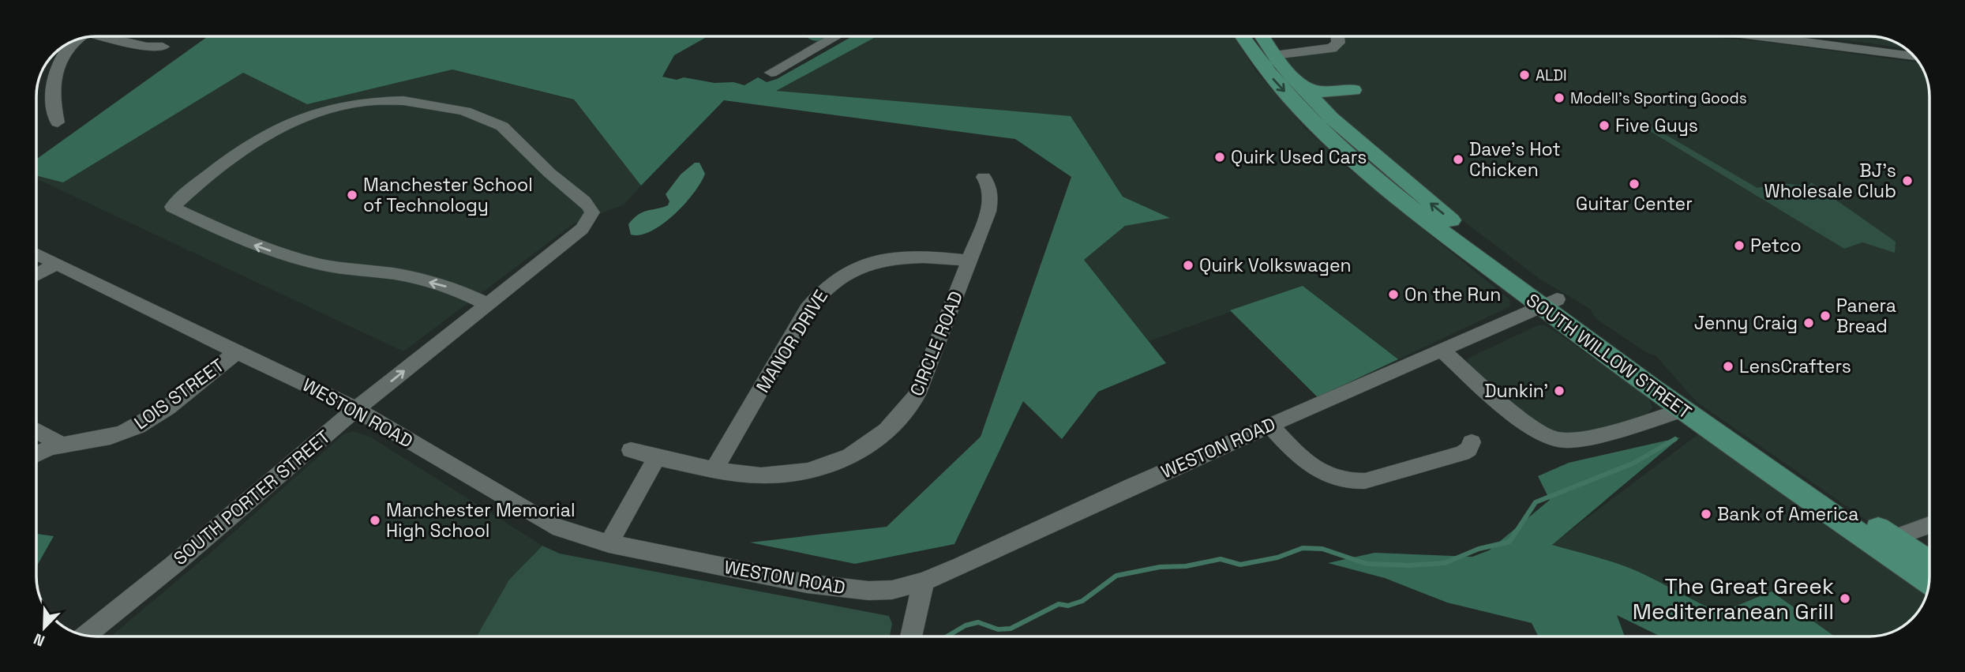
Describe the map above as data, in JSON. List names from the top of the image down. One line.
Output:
{"streets":{"main road":["SOUTH WILLOW STREET"],"street":["MANOR DRIVE","CIRCLE ROAD","LOIS STREET","WESTON ROAD","SOUTH PORTER STREET"]},"crossings":[["MANOR DRIVE","CIRCLE ROAD"],["SOUTH WILLOW STREET","WESTON ROAD"],["LOIS STREET","WESTON ROAD"],["WESTON ROAD","SOUTH PORTER STREET"]],"places":["ALDI","Modell's Sporting Goods","Five Guys","Quirk Used Cars","Dave's Hot Chicken","BJ's Wholesale Club","Guitar Center","Manchester School of Technology","Petco","Quirk Volkswagen","On the Run","Panera Bread","Jenny Craig","LensCrafters","Dunkin'","Bank of America","Manchester Memorial High School","The Great Greek Mediterranean Grill"],"north":"bottom left"}
